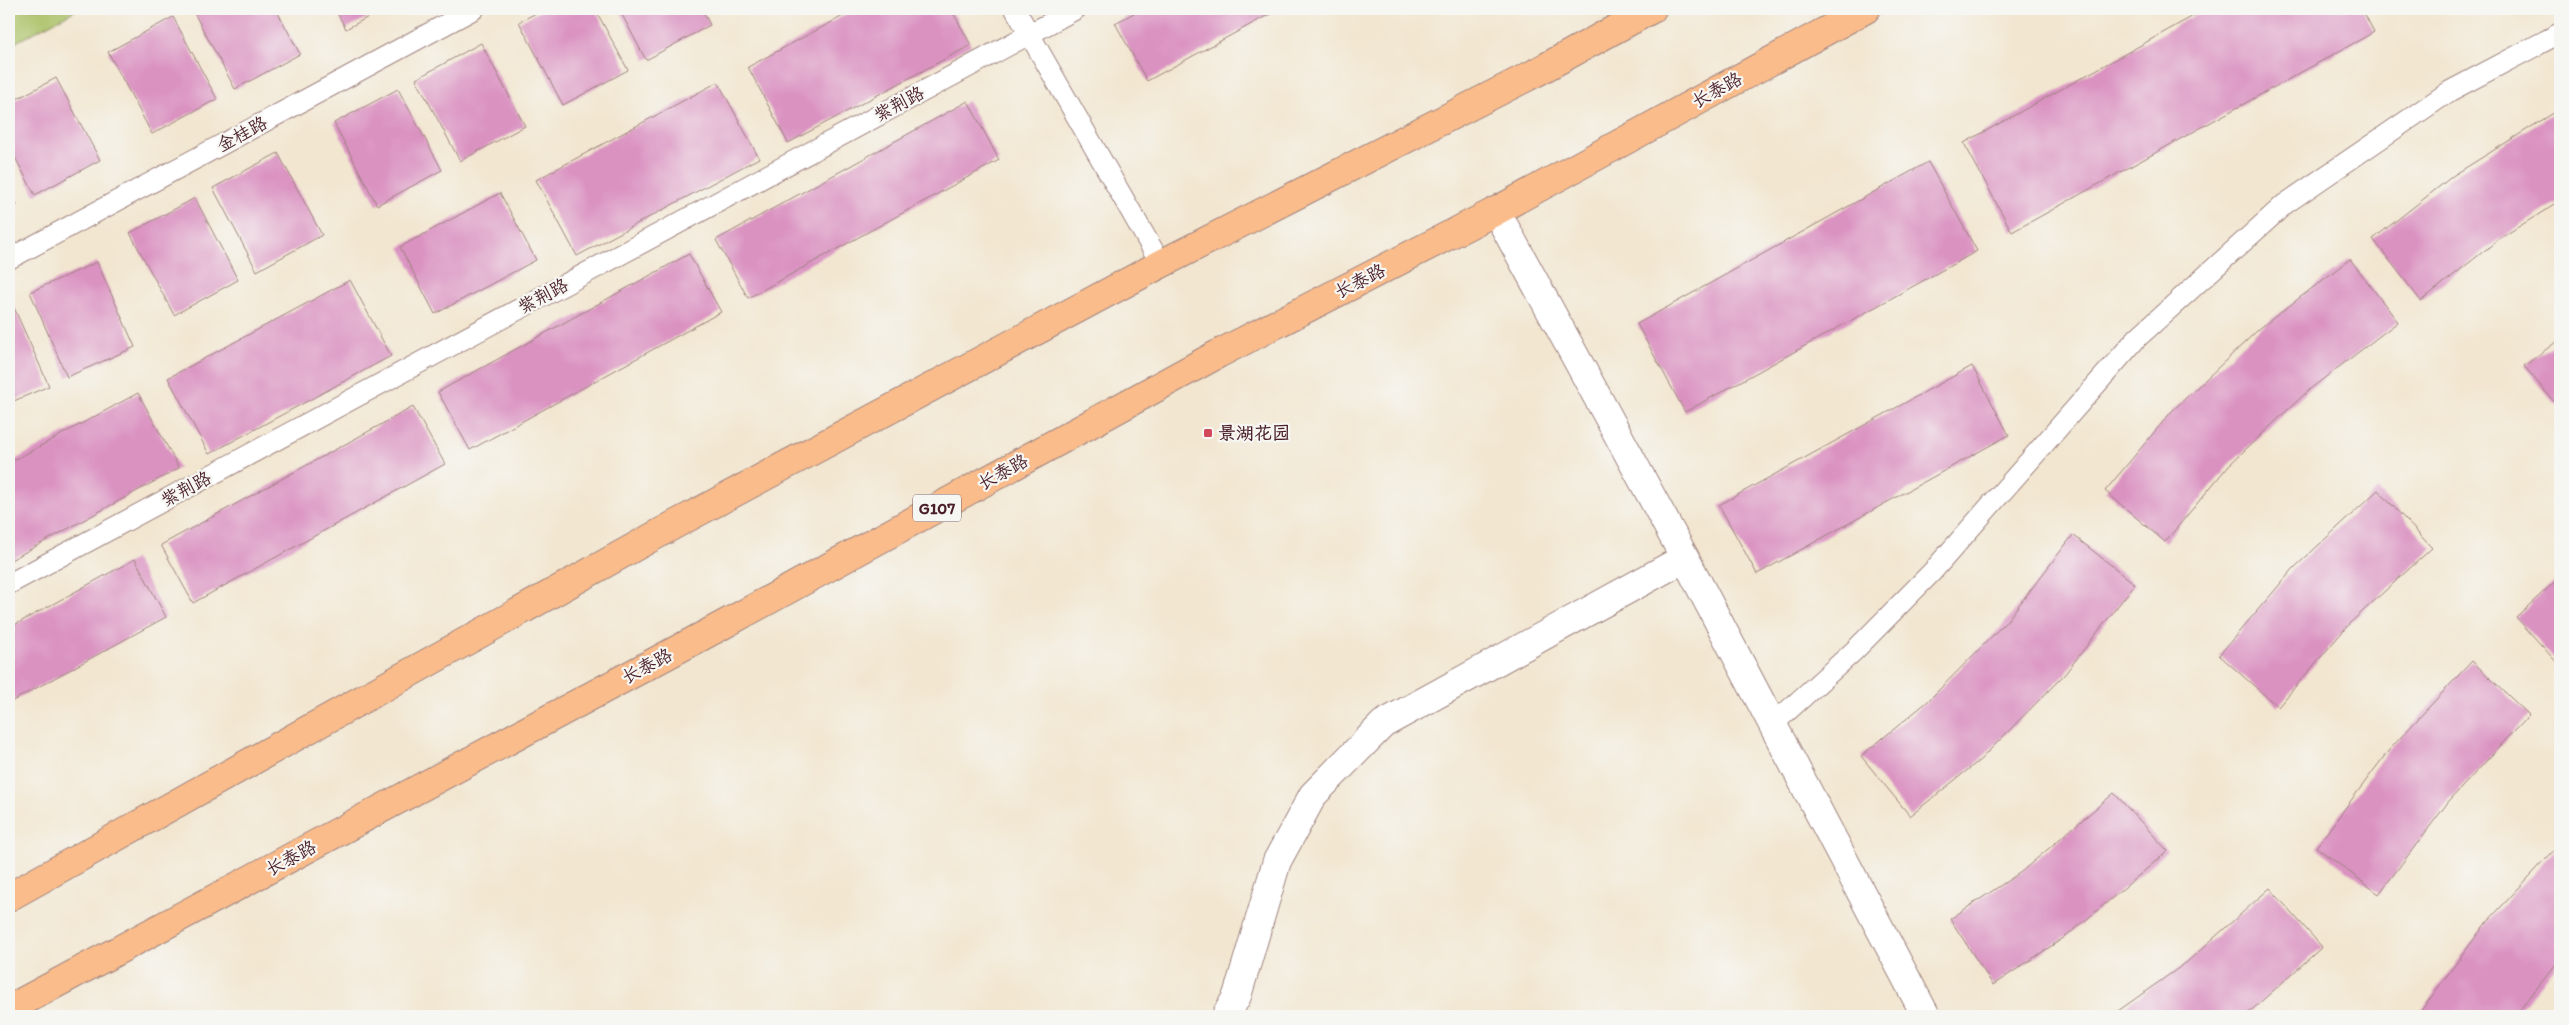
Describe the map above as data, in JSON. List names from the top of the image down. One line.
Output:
{"streets":{"highway":["长泰路","G107"],"lane":["紫荆路","金桂路"]},"places":{"transit":["景湖花园"]}}
